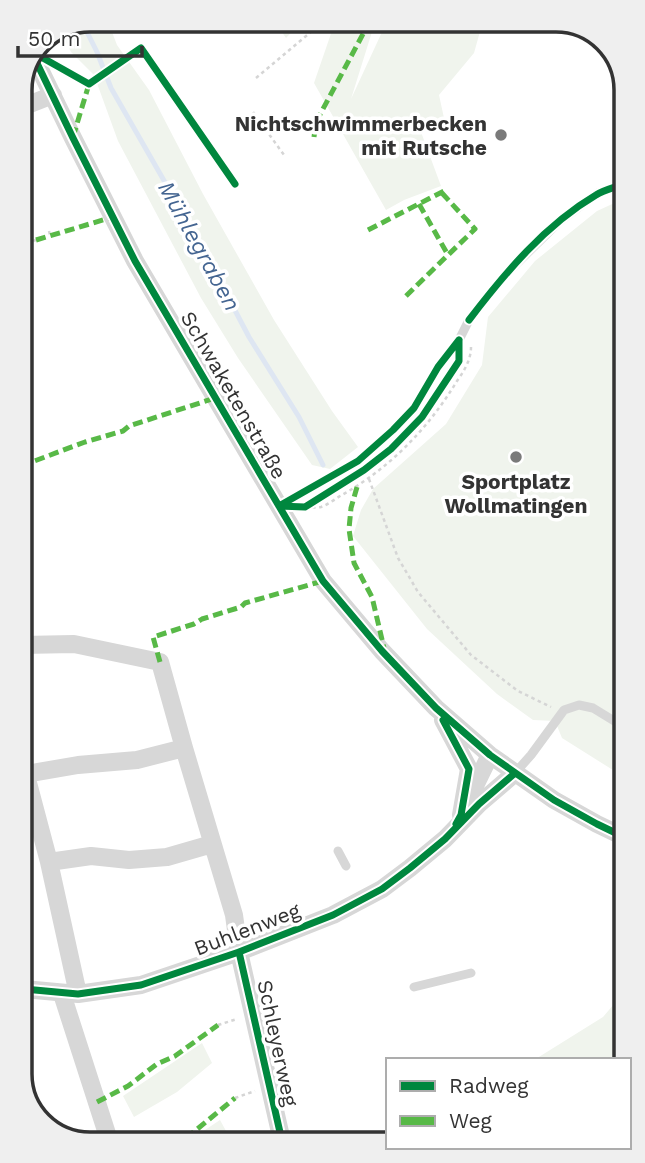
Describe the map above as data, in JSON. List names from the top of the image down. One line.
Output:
{"streets":{"street":["Schwaketenstraße","Buhlenweg","Schleyerweg"]},"crossings":[["Schwaketenstraße","Buhlenweg"],["Buhlenweg","Schleyerweg"]],"water":["Mühlegraben"],"places":["Nichtschwimmerbecken mit Rutsche","Sportplatz Wollmatingen"],"legend":["Radweg","Weg"],"scale_bar":"50 m"}
